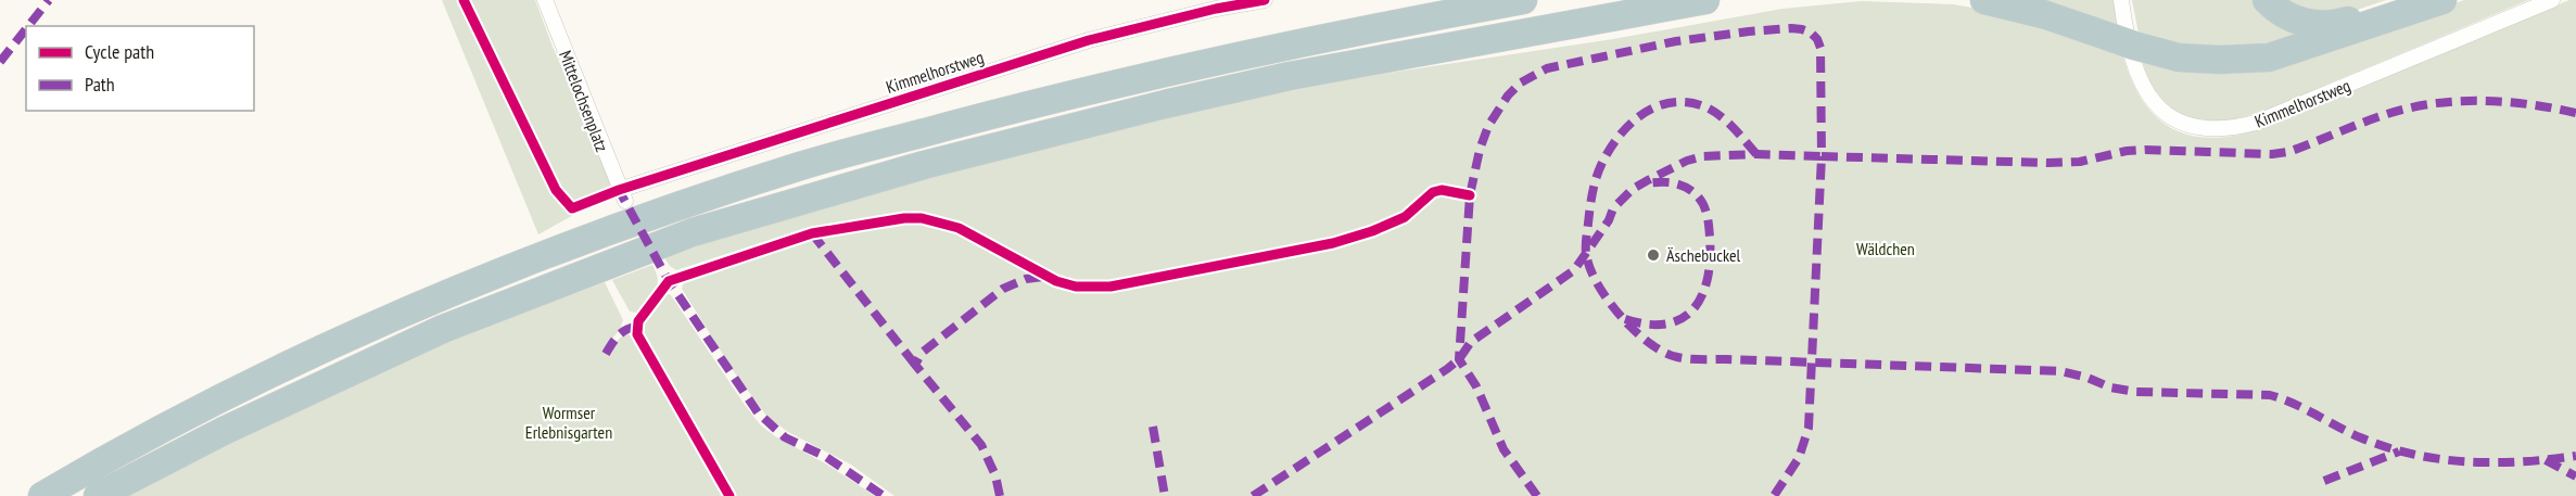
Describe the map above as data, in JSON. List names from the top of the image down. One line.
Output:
{"streets":{"street":["Kimmelhorstweg","Mittelochsenplatz"]},"crossings":[["Kimmelhorstweg","Mittelochsenplatz"]],"parks":["Wäldchen","Wormser Erlebnisgarten"],"places":["Äschebuckel"],"legend":["Cycle path","Path"]}
